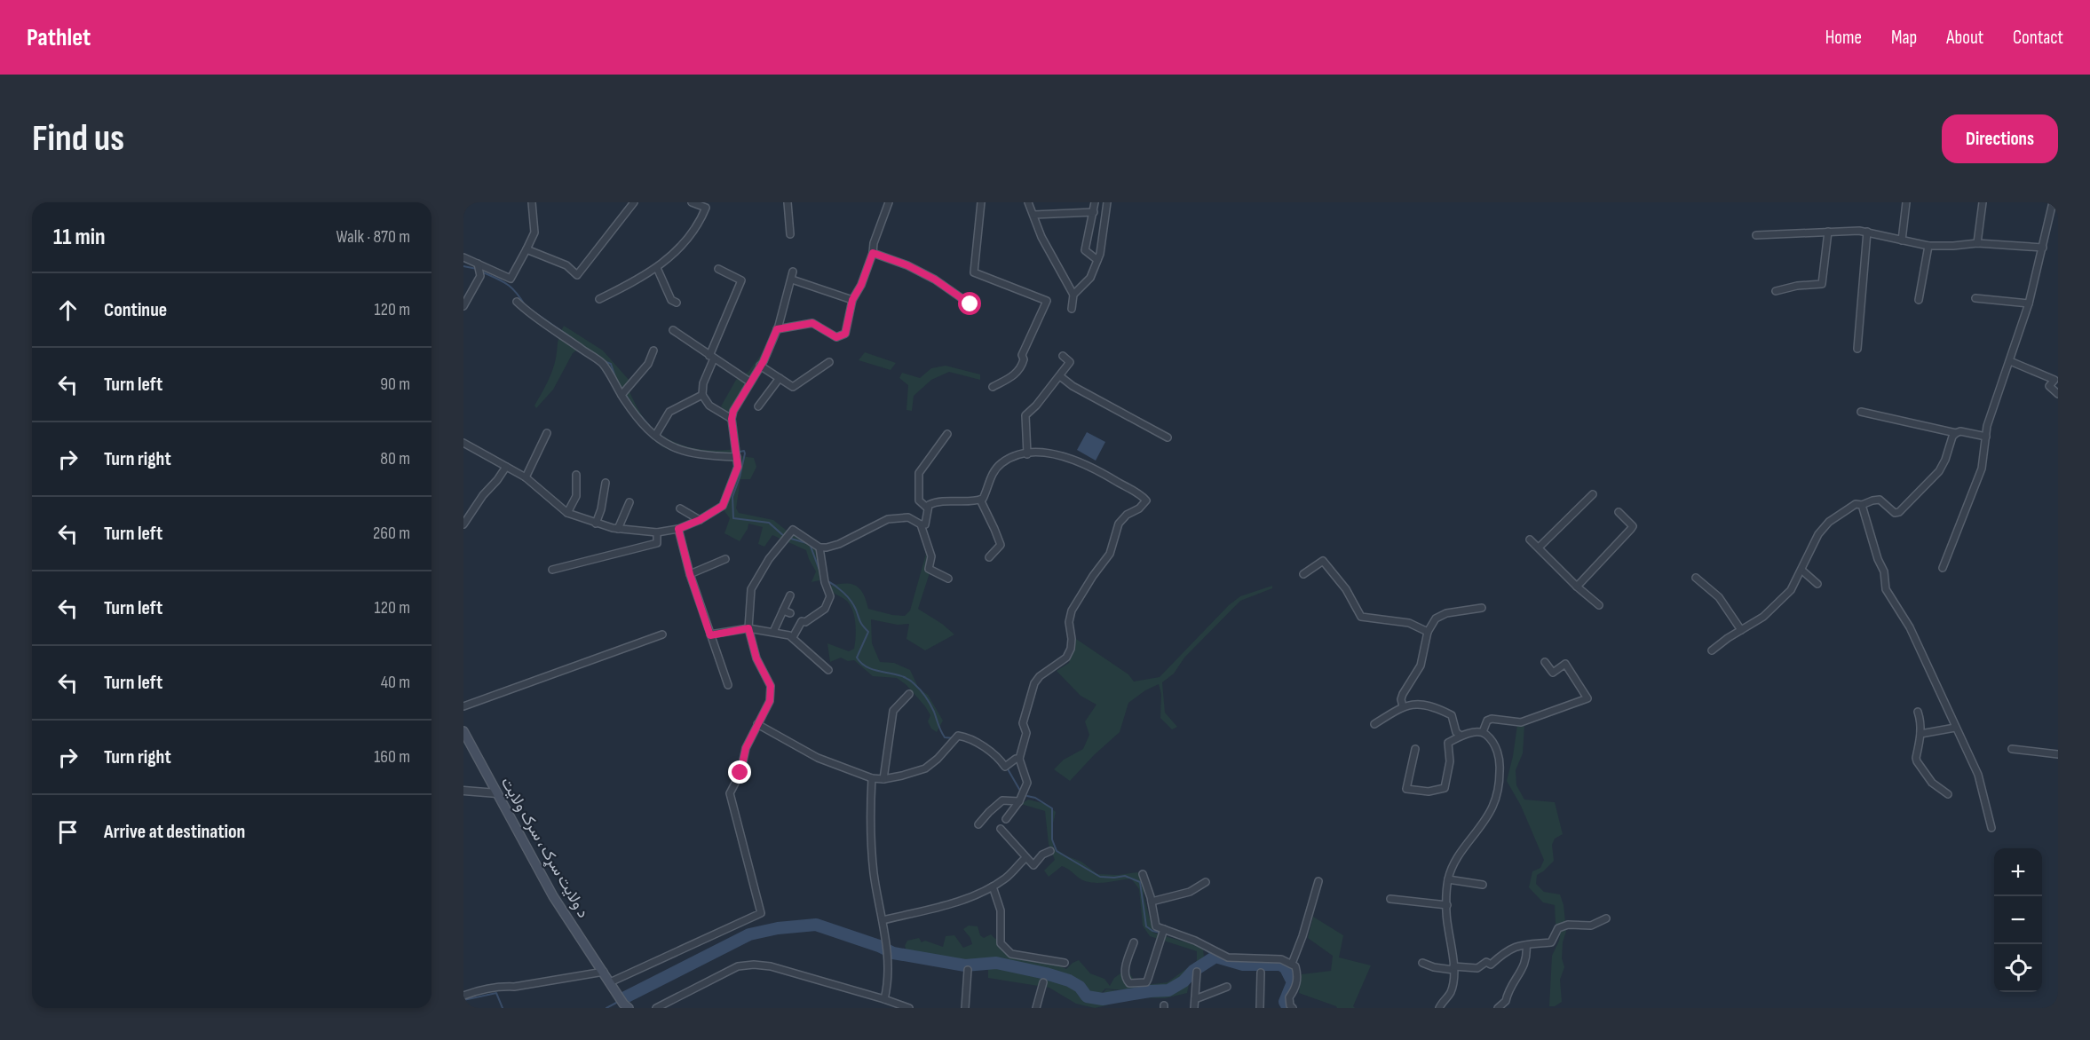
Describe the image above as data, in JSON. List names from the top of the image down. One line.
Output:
{"streets":{"main road":["د ولایت سړک ، سرک ولایت"]},"page":{"header":"Pathlet","nav":["Home","Map","About","Contact"],"buttons":"Directions","title":"Find us","heading":["11 min","Walk · 870 m"],"list":[["Continue","120 m"],["Turn left","90 m"],["Turn right","80 m"],["Turn left","260 m"],["Turn left","120 m"],["Turn left","40 m"],["Turn right","160 m"],"Arrive at destination"],"map_buttons":["+","−"]}}
